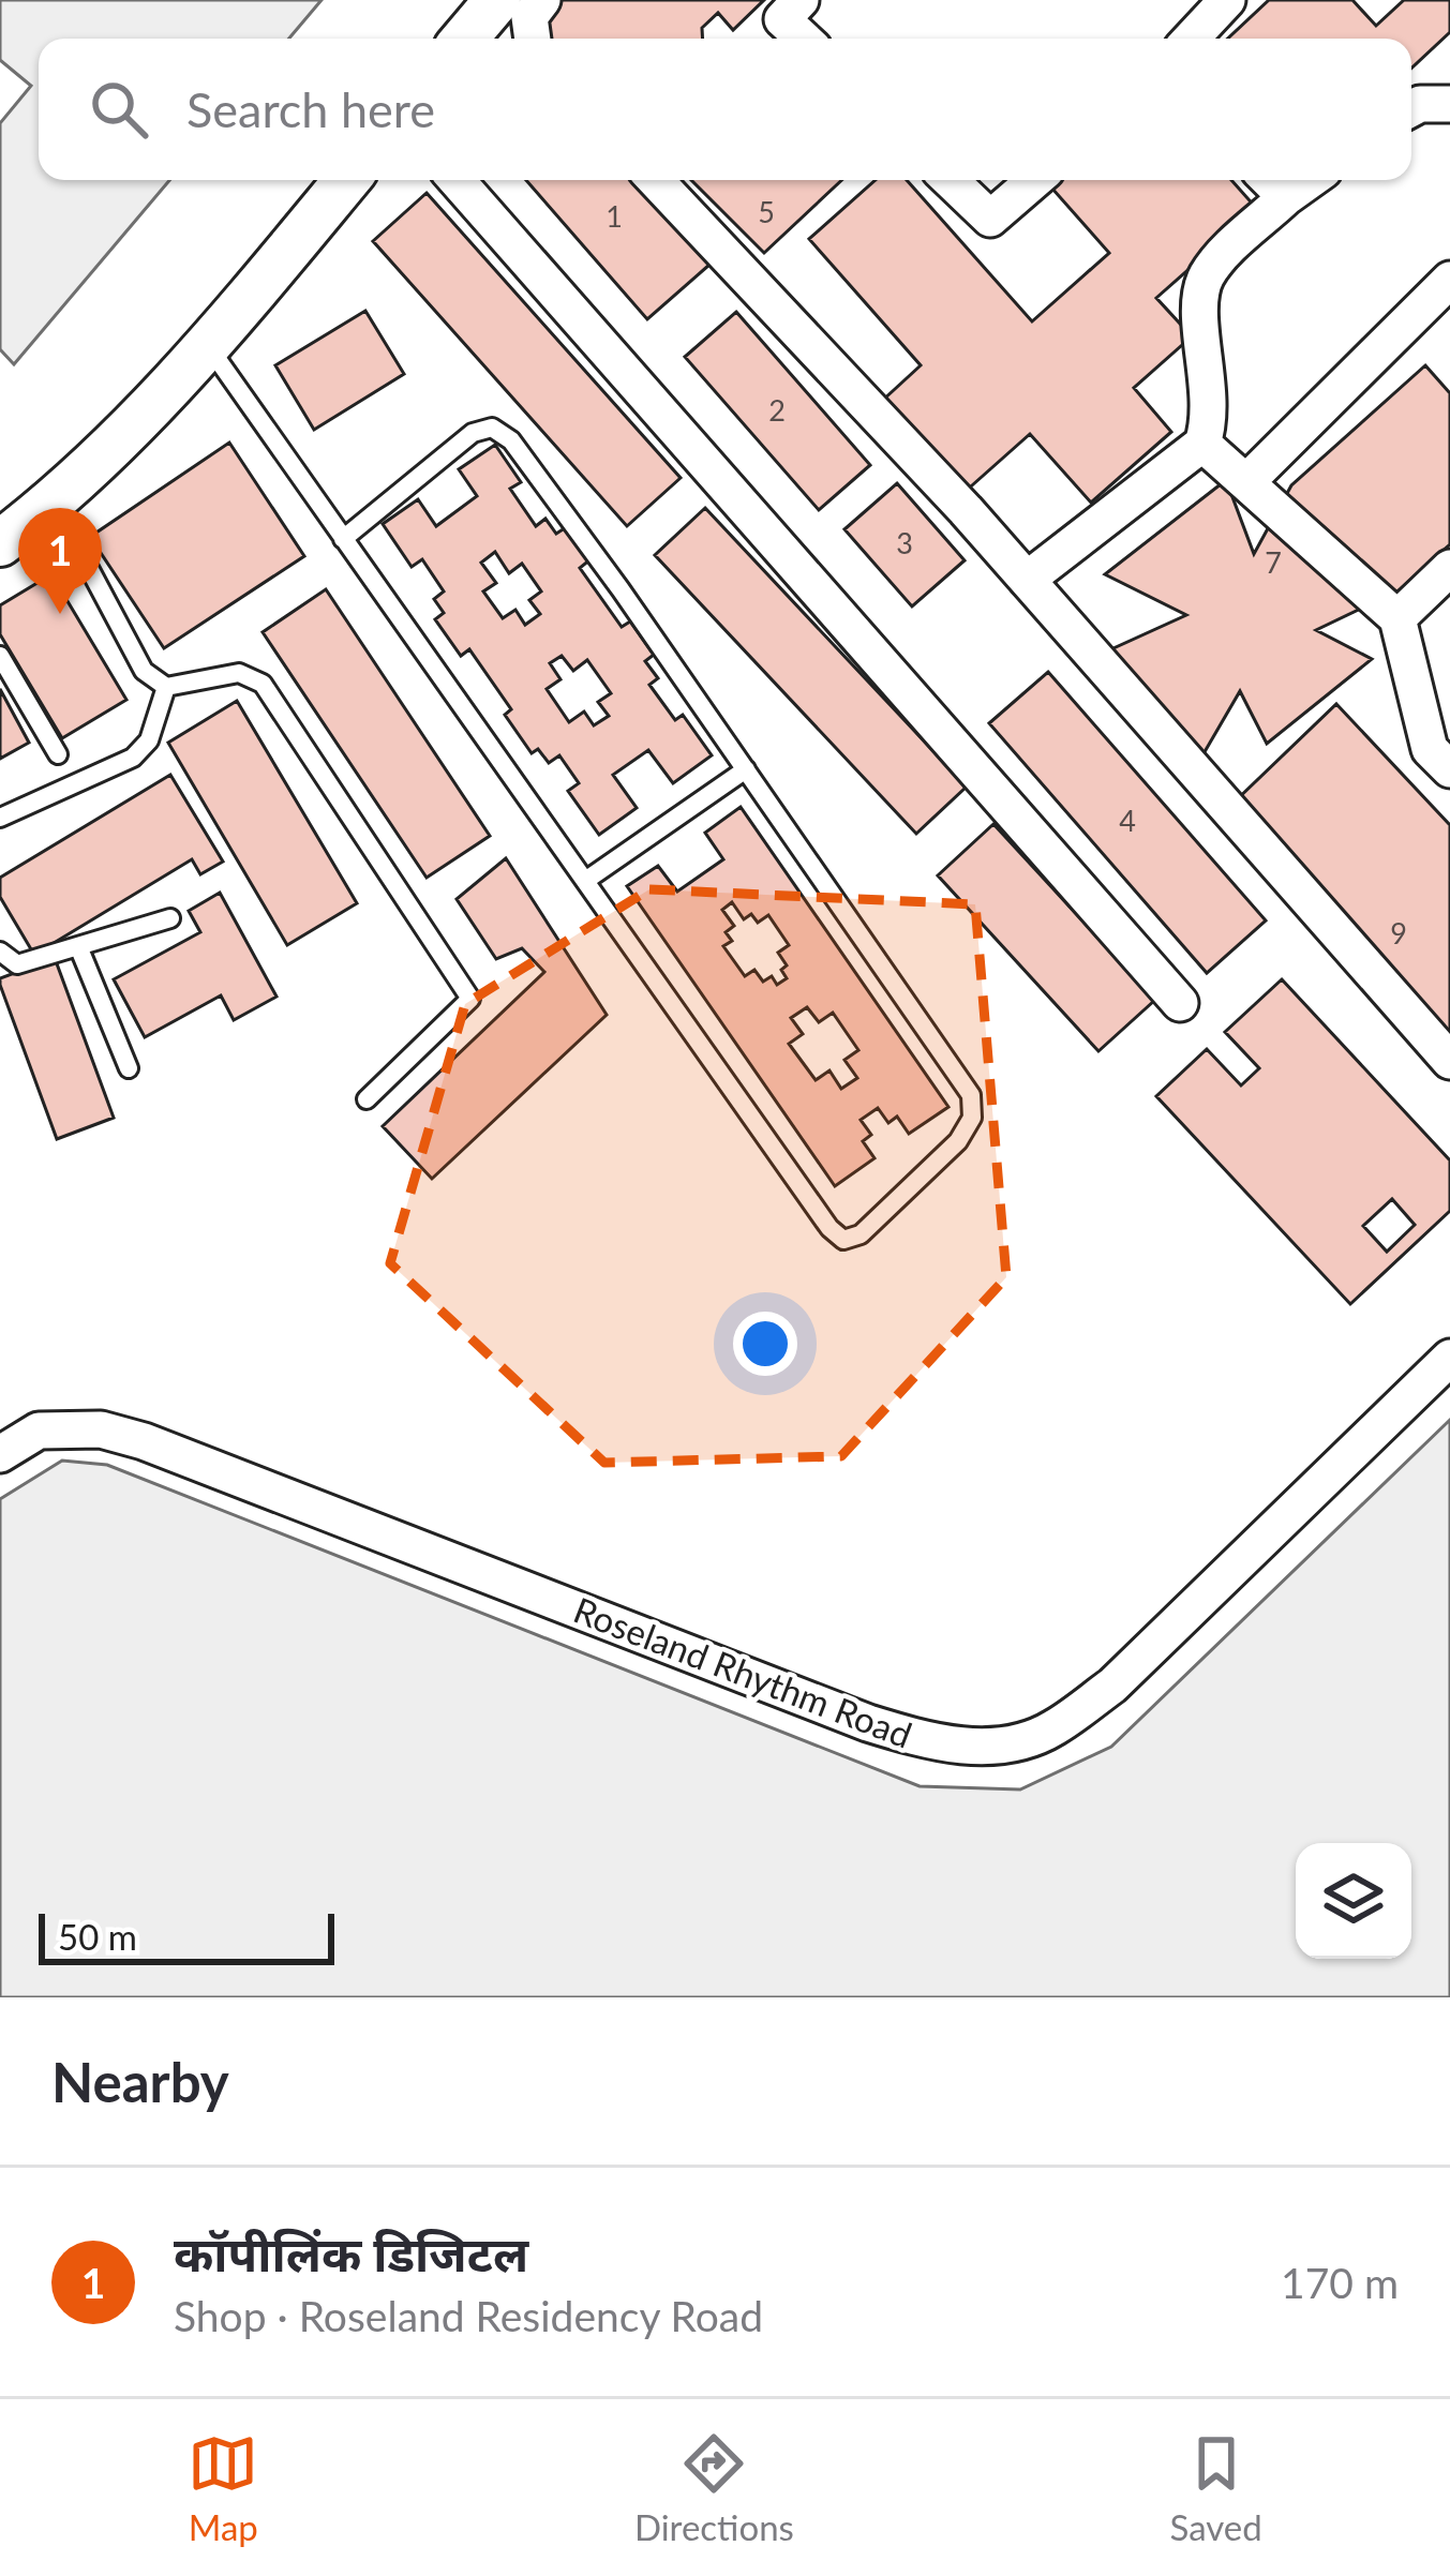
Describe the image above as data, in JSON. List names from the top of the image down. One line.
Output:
{"streets":{"street":["Roseland Rhythm Road"]},"house_numbers":["5","1","2","3","7","4","9"],"scale_bar":"50 m","page":{"search":"Search here","pins":"1","scale":"50 m","heading":"Nearby","list":[{"mark":"1","name":"कॉपीलिंक डिजिटल","note":"Shop · Roseland Residency Road","value":"170 m"}],"nav":["Map","Directions","Saved"]}}
